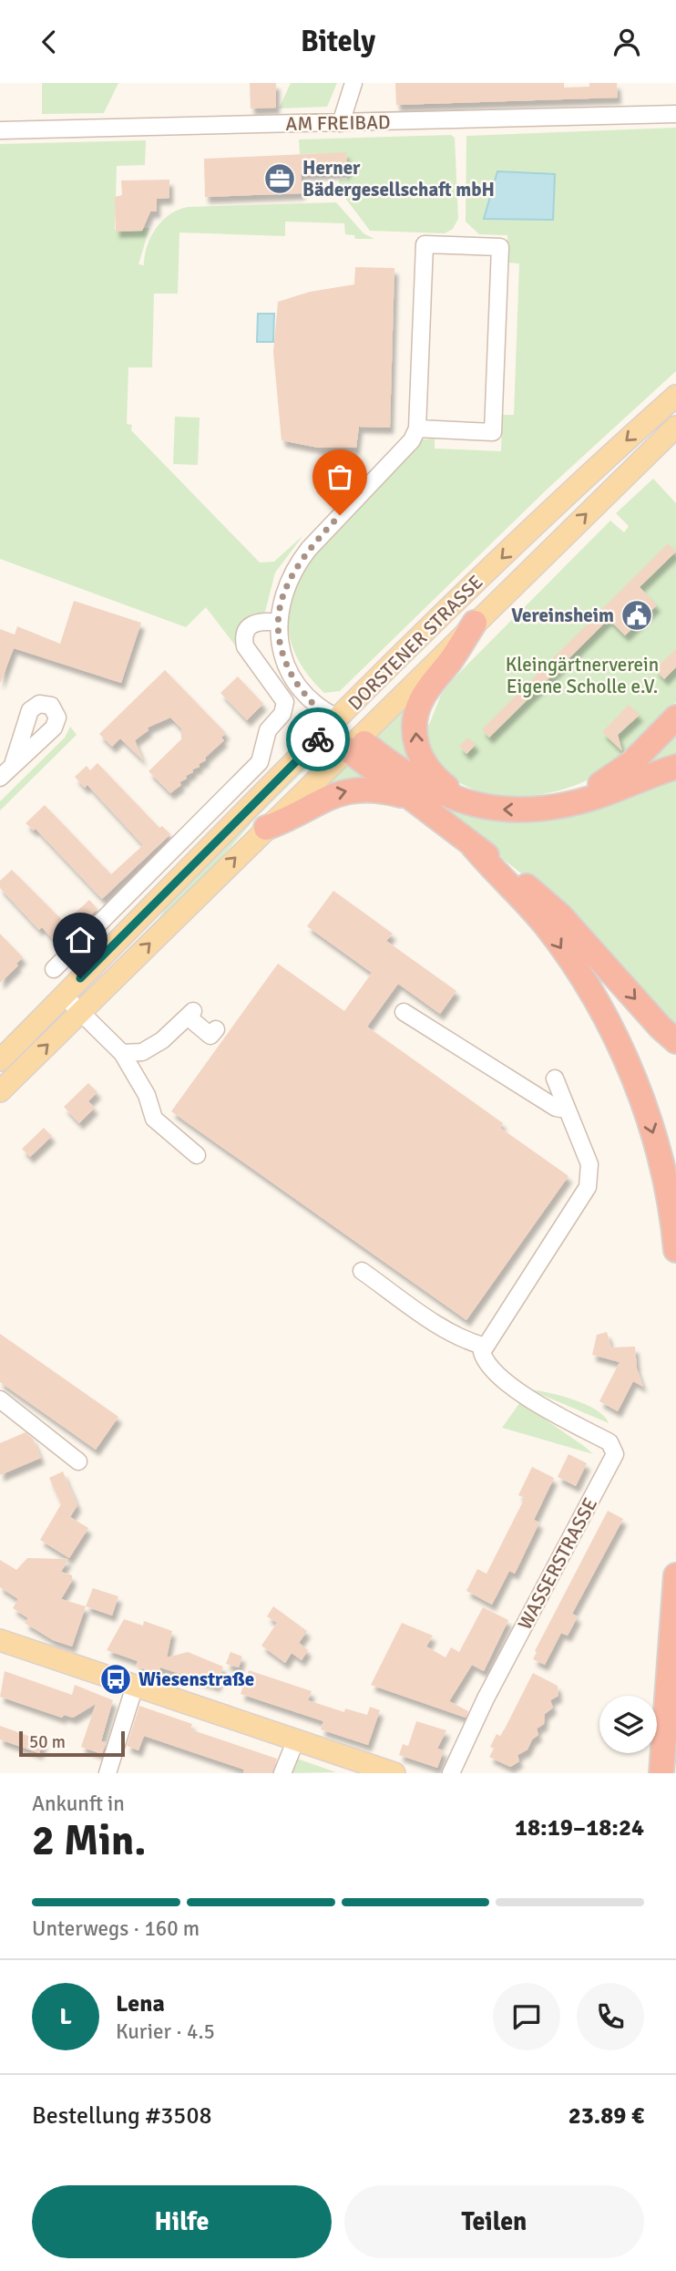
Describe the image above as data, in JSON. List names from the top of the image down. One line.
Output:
{"streets":{"main road":["DORSTENER STRASSE"],"street":["AM FREIBAD","WASSERSTRASSE"]},"parks":["Kleingärtnerverein Eigene Scholle e.V."],"places":{"office":["Herner Bädergesellschaft mbH"],"public building":["Vereinsheim"],"bus stop":["Wiesenstraße"]},"scale_bar":"50 m","page":{"header":"Bitely","scale":"50 m","heading":["2 Min.","Ankunft in","18:19–18:24"],"panel":["Lena","Kurier · 4.5","Bestellung #3508","23.89 €"],"bar":"Unterwegs · 160 m","round":"L","buttons":["Hilfe","Teilen"]}}
